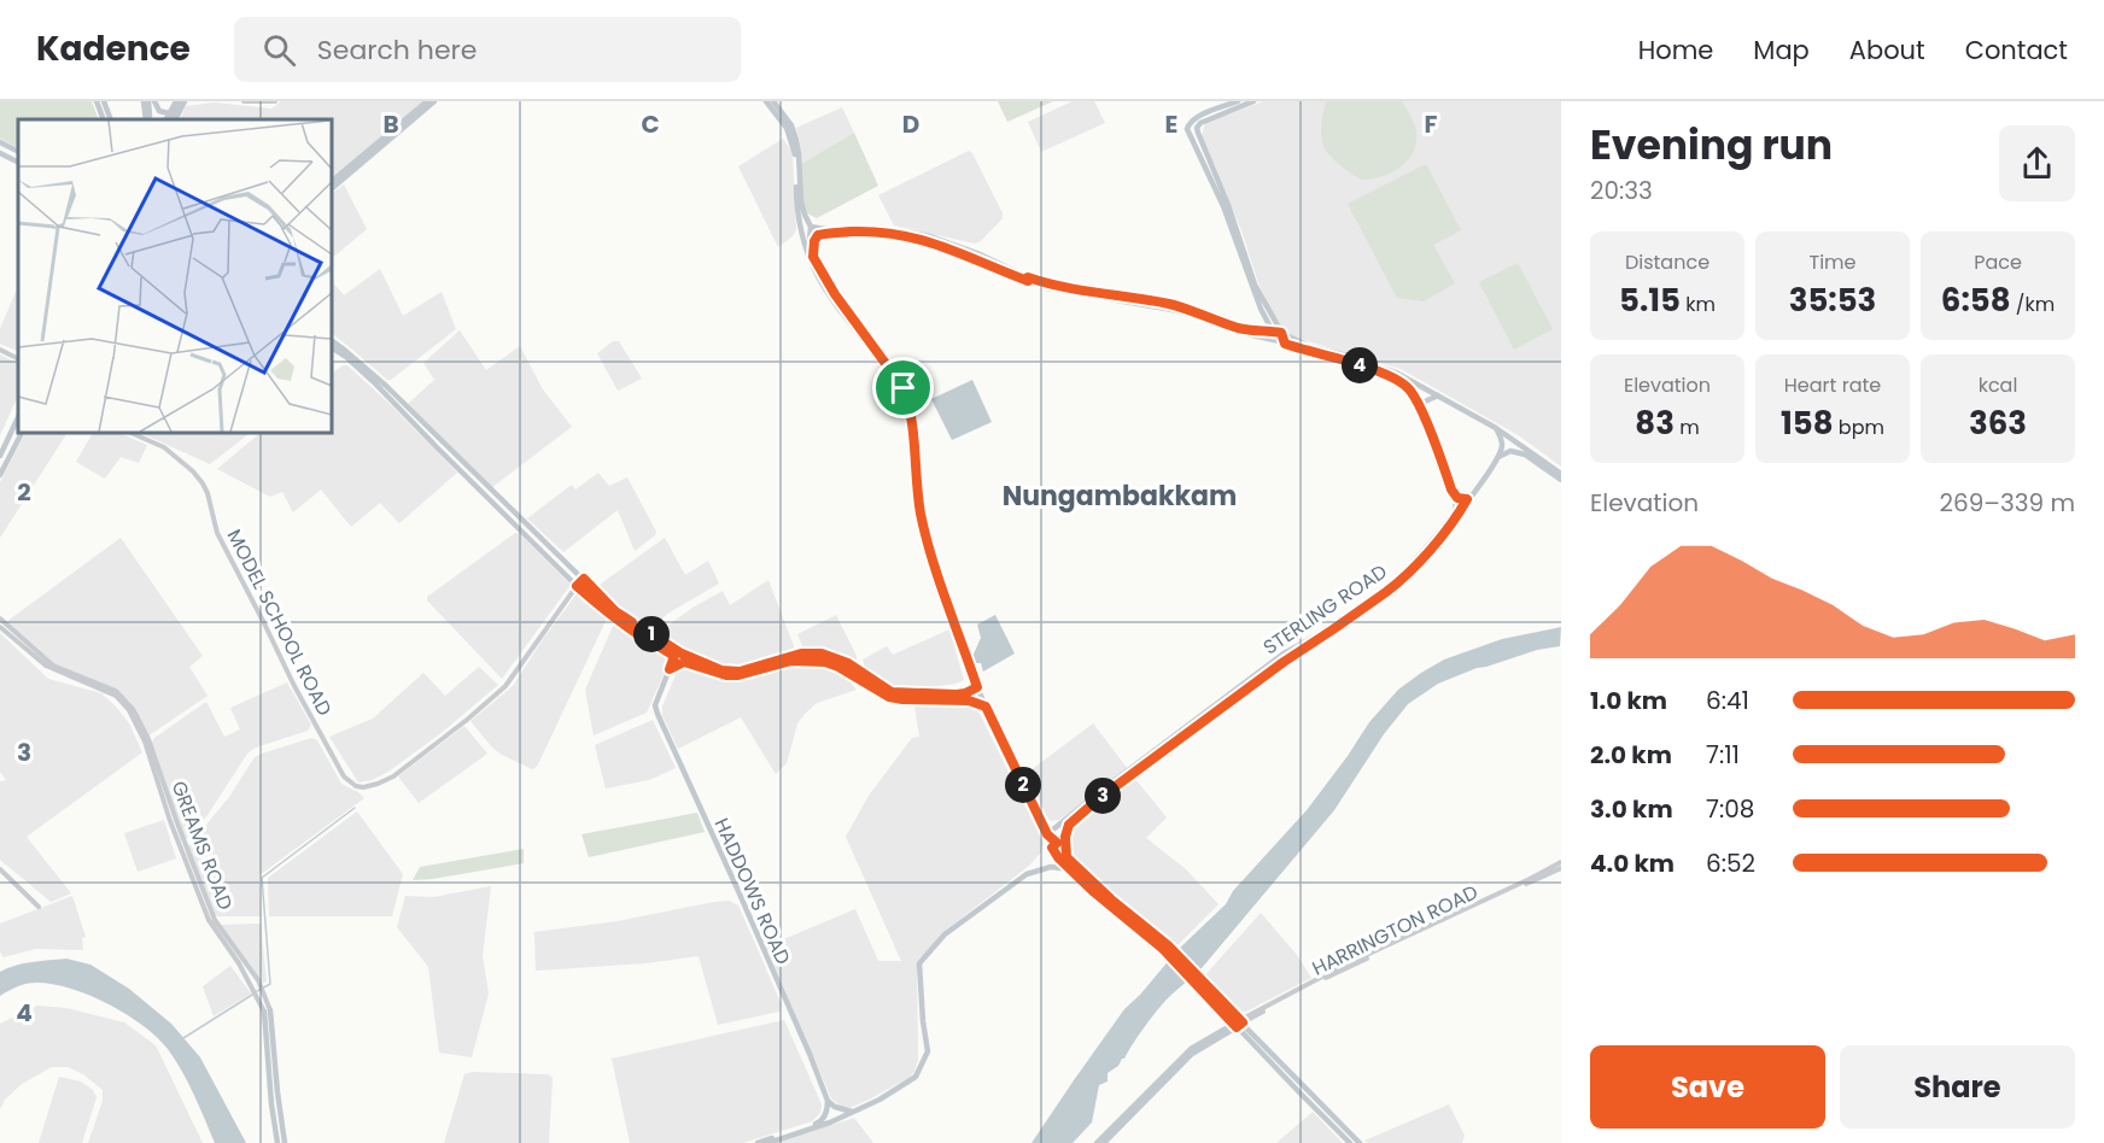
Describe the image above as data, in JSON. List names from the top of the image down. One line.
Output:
{"streets":{"main road":["STERLING ROAD","GREAMS ROAD","HADDOWS ROAD"],"street":["MODEL SCHOOL ROAD","HARRINGTON ROAD"]},"districts":["Nungambakkam"],"page":{"header":"Kadence","search":"Search here","nav":["Home","Map","About","Contact"],"heading":["Evening run","20:33"],"stats":[["Distance","5.15 km"],["Time","35:53"],["Pace","6:58 /km"],["Elevation","83 m"],["Heart rate","158 bpm"],["kcal","363"]],"pins":["4","1","2","3"],"chart":["Elevation","269–339 m"],"list":[{"name":"1.0 km","note":"6:41"},{"name":"2.0 km","note":"7:11"},{"name":"3.0 km","note":"7:08"},{"name":"4.0 km","note":"6:52"}],"buttons":["Save","Share"]},"grid":{"columns":["B","C","D","E","F"],"rows":["2","3","4"]}}
